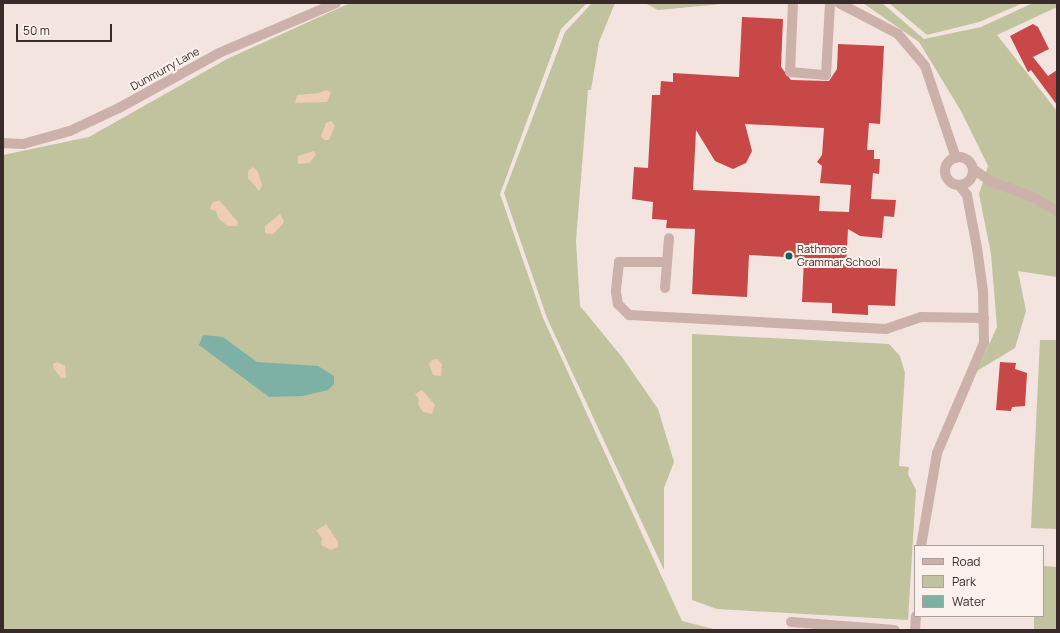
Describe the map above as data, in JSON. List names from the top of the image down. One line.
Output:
{"streets":{"street":["Dunmurry Lane"]},"places":["Rathmore Grammar School"],"legend":["Road","Park","Water"],"scale_bar":"50 m"}
